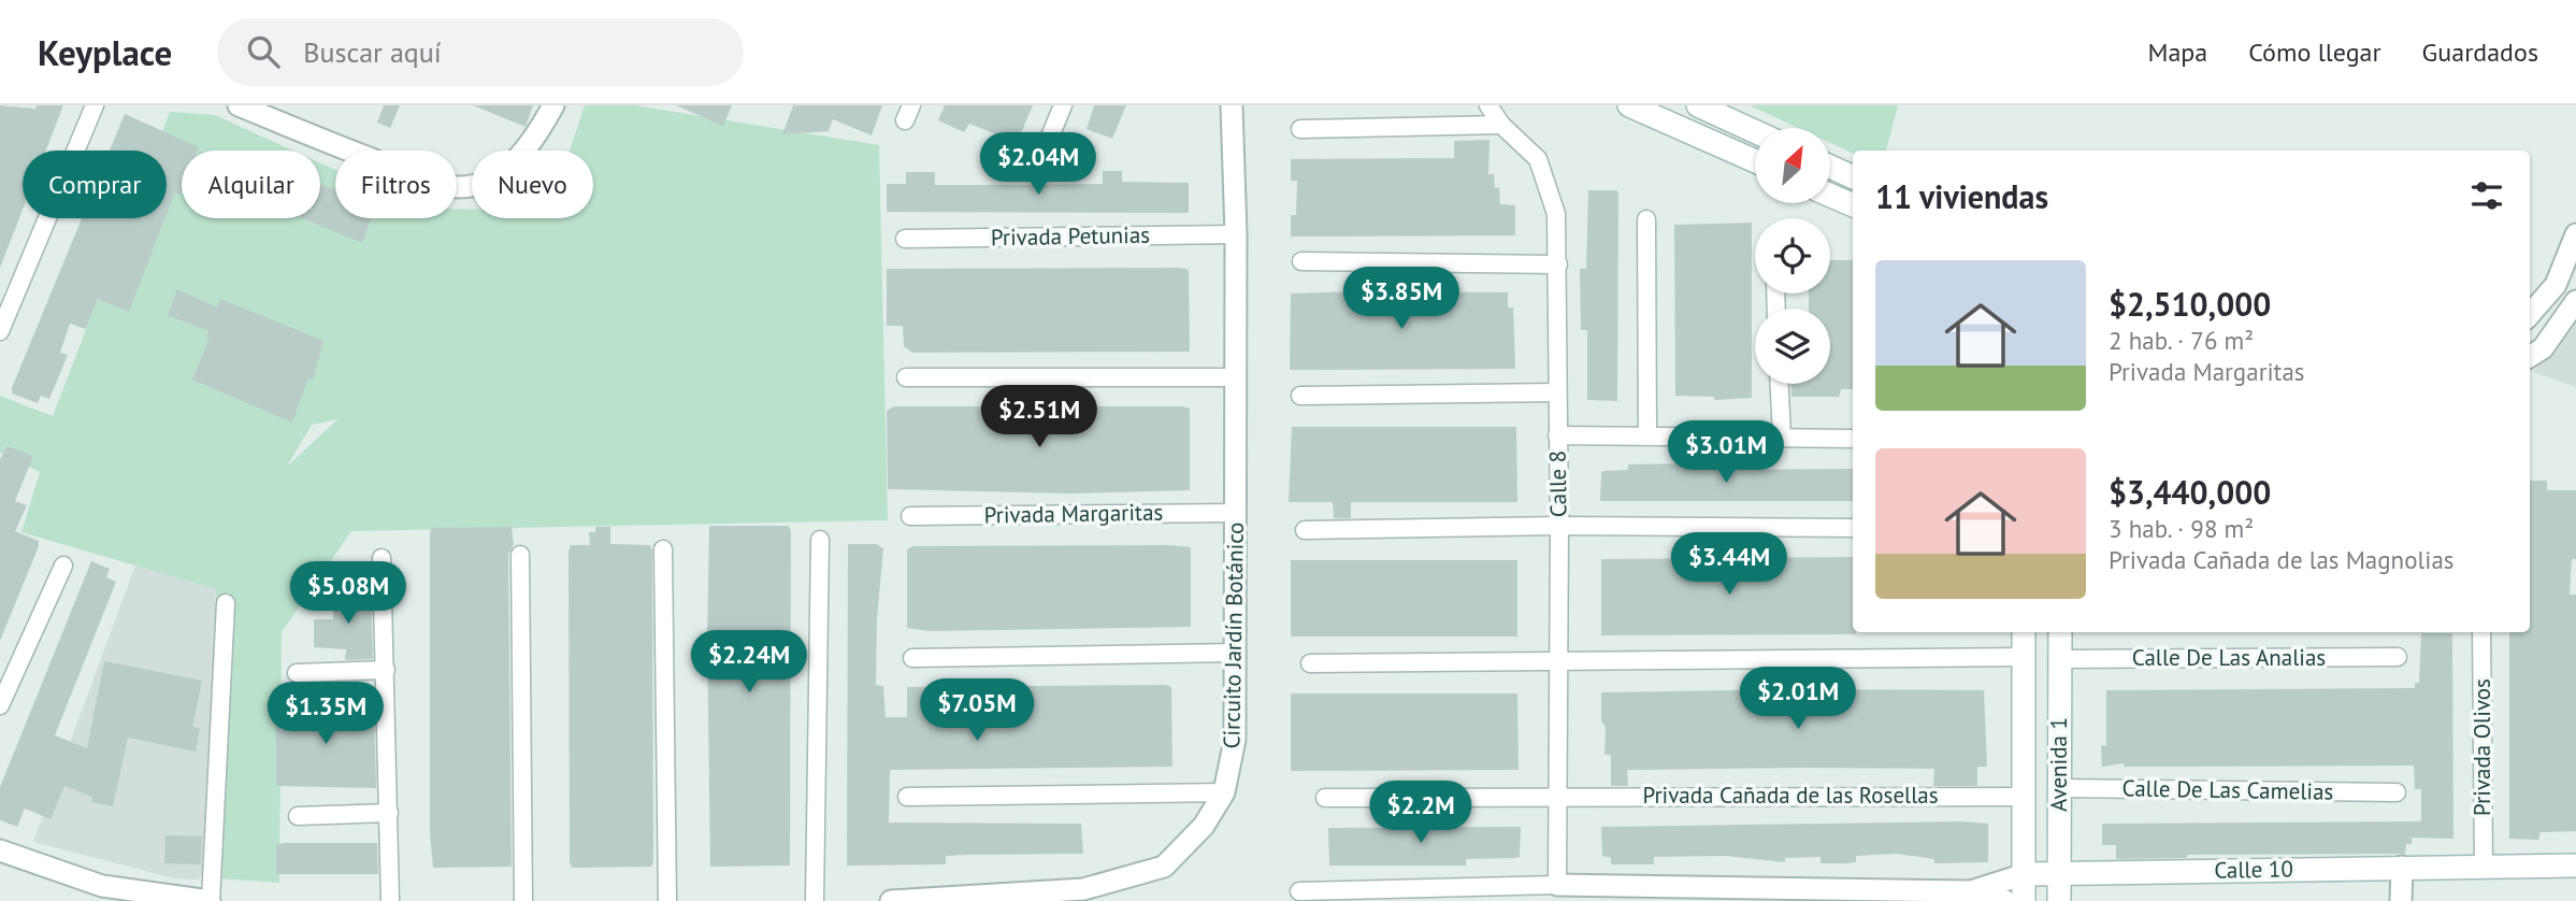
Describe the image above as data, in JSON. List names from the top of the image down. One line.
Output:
{"streets":{"main road":["Avenida 1","Calle 10"],"street":["Privada Petunias","Calle 8","Privada Margaritas","Circuito Jardín Botánico","Calle De Las Analias","Privada Olivos","Calle De Las Camelias","Privada Cañada de las Rosellas"]},"crossings":[["Privada Petunias","Circuito Jardín Botánico"],["Calle 8","Privada Cañada de las Rosellas"],["Privada Margaritas","Circuito Jardín Botánico"],["Calle De Las Analias","Avenida 1"],["Privada Olivos","Calle 10"],["Avenida 1","Calle De Las Camelias"],["Avenida 1","Privada Cañada de las Rosellas"],["Avenida 1","Calle 10"]],"north":"top right","page":{"header":"Keyplace","search":"Buscar aquí","nav":["Mapa","Cómo llegar","Guardados"],"price":["$2.04M","$3.85M","$2.51M","$3.01M","$3.44M","$5.08M","$2.24M","$2.01M","$7.05M","$1.35M","$2.2M"],"chip":["Comprar","Alquilar","Filtros","Nuevo"],"heading":"11 viviendas","list":[{"name":"$2,510,000","note":"2 hab. · 76 m² · Privada Margaritas"},{"name":"$3,440,000","note":"3 hab. · 98 m² · Privada Cañada de las Magnolias"}]}}
